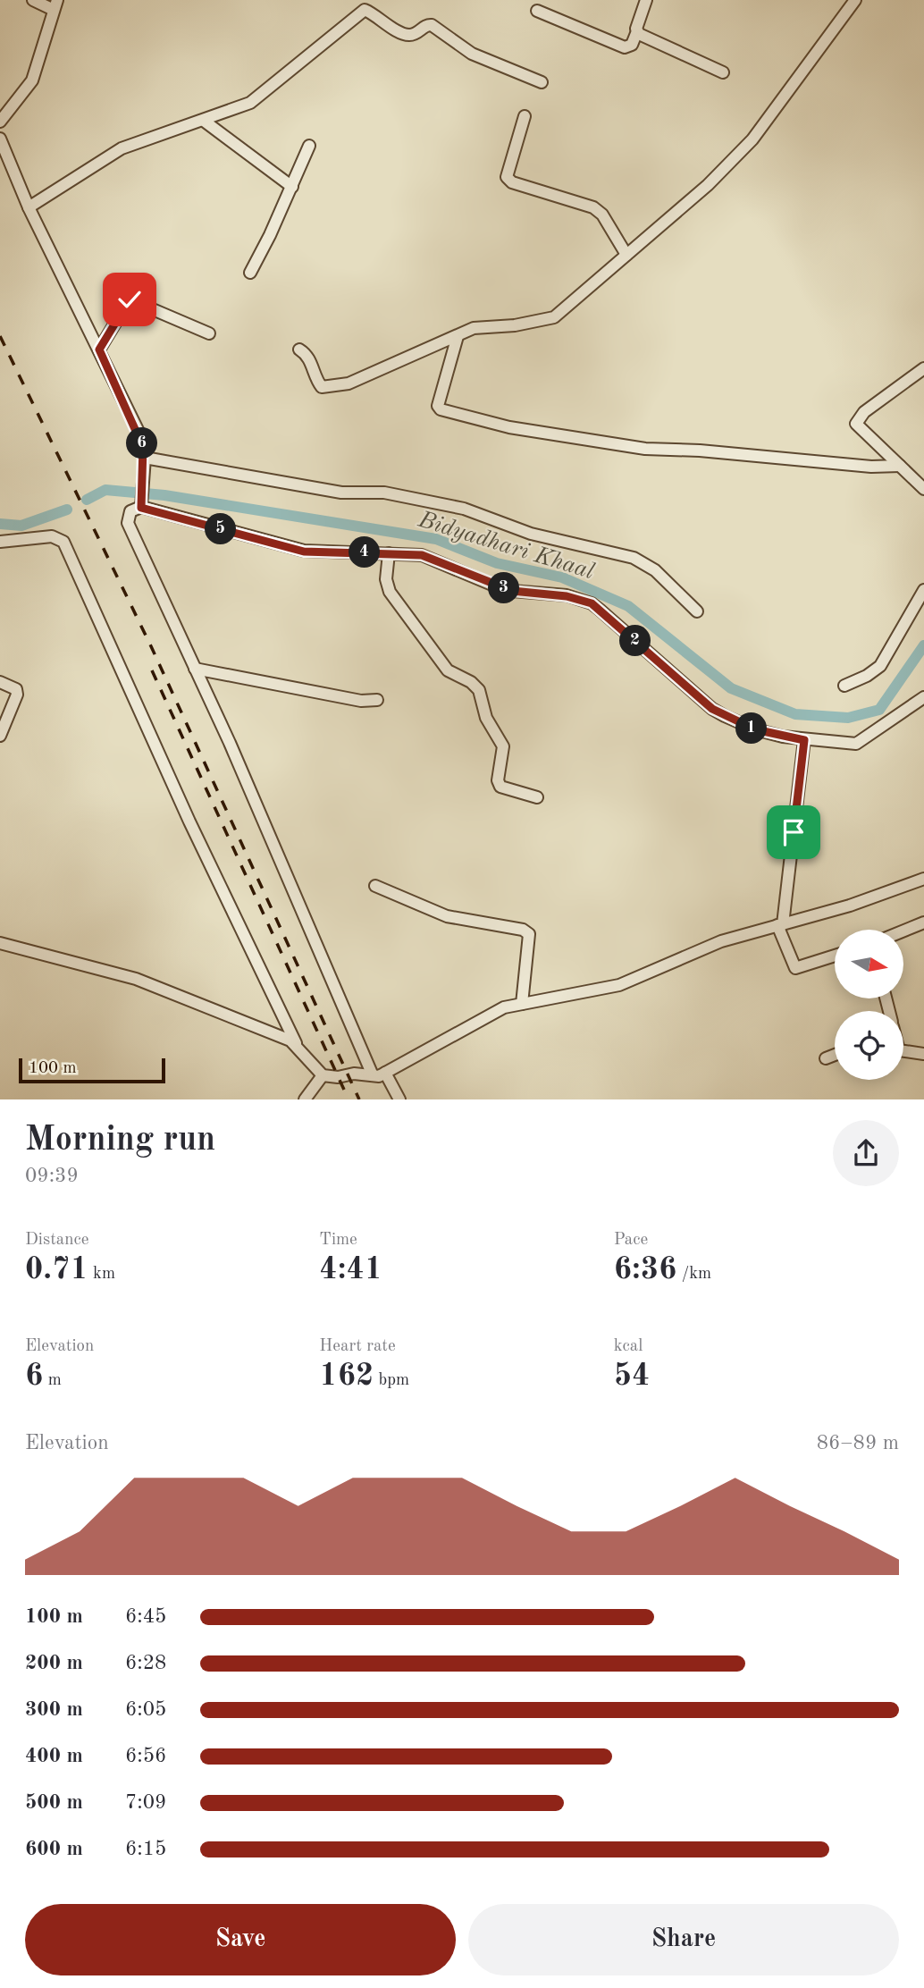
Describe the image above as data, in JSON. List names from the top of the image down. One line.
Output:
{"water":["Bidyadhari Khaal"],"scale_bar":"100 m","north":"right","page":{"pins":["6","5","4","3","2","1"],"scale":"100 m","heading":["Morning run","09:39"],"stats":[["Distance","0.71 km"],["Time","4:41"],["Pace","6:36 /km"],["Elevation","6 m"],["Heart rate","162 bpm"],["kcal","54"]],"chart":["Elevation","86–89 m"],"list":[{"name":"100 m","note":"6:45"},{"name":"200 m","note":"6:28"},{"name":"300 m","note":"6:05"},{"name":"400 m","note":"6:56"},{"name":"500 m","note":"7:09"},{"name":"600 m","note":"6:15"}],"buttons":["Save","Share"]}}
